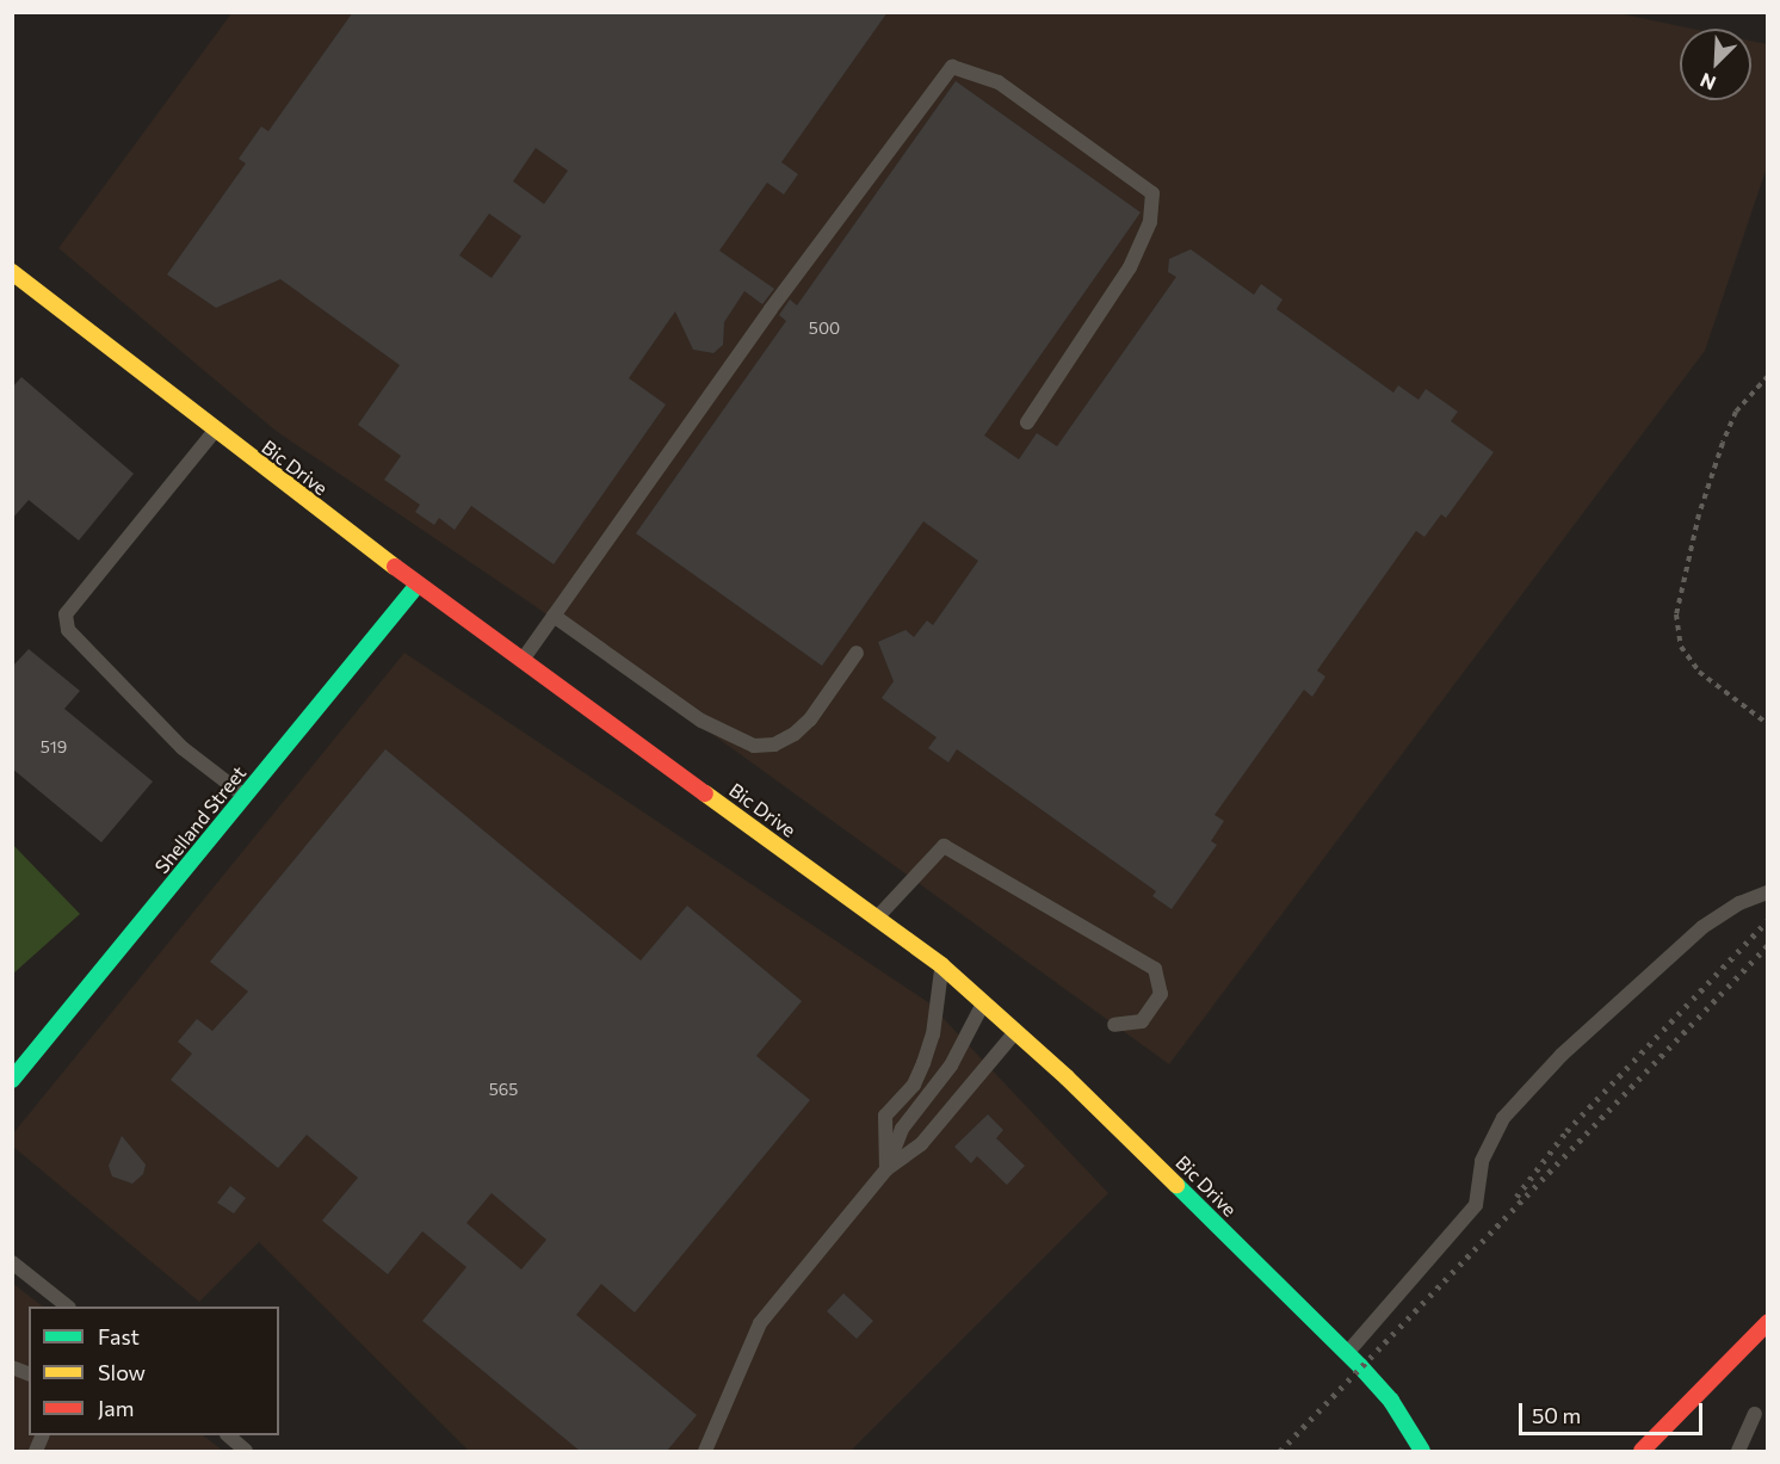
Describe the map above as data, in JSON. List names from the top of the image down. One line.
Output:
{"streets":{"street":["Bic Drive","Shelland Street"]},"crossings":[["Bic Drive","Shelland Street"]],"house_numbers":["500","519","565"],"legend":["Fast","Slow","Jam"],"scale_bar":"50 m","north":"bottom left"}
